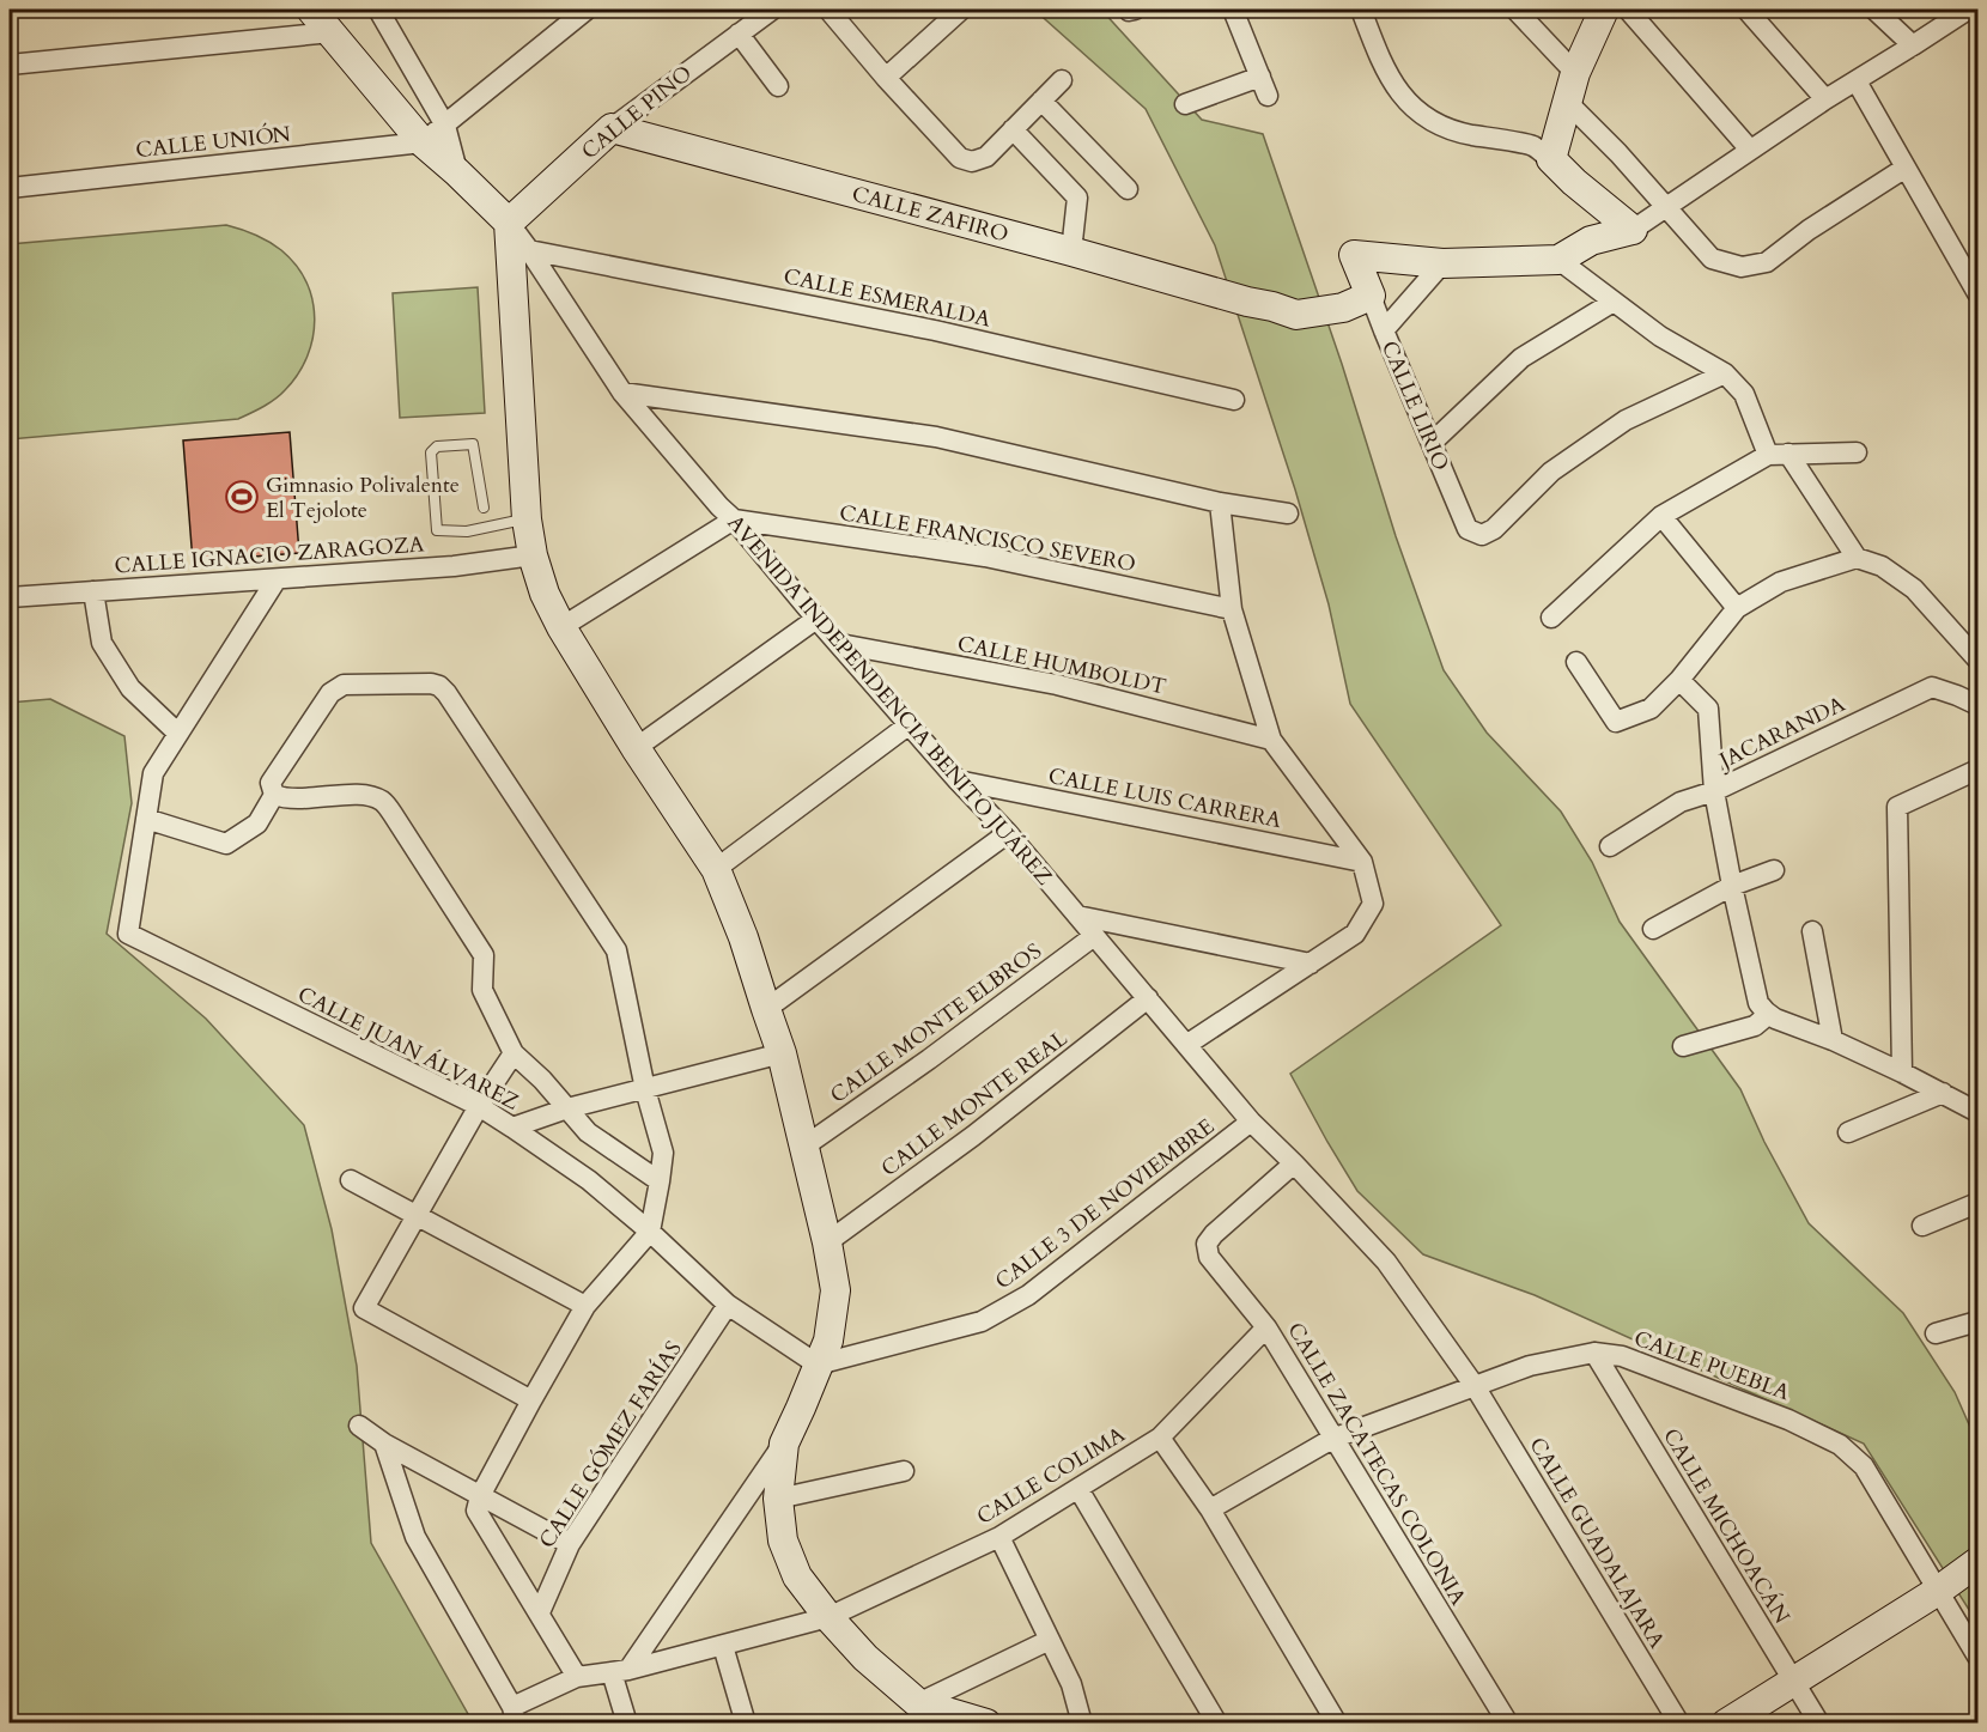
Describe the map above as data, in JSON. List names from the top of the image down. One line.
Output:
{"streets":{"street":["CALLE PINO","CALLE UNIÓN","CALLE ZAFIRO","CALLE ESMERALDA","CALLE LIRIO","CALLE FRANCISCO SEVERO","CALLE IGNACIO ZARAGOZA","CALLE HUMBOLDT","AVENIDA INDEPENDENCIA BENITO JUÁREZ","JACARANDA","CALLE LUIS CARRERA","CALLE MONTE ELBROS","CALLE JUAN ÁLVAREZ","CALLE MONTE REAL","CALLE 3 DE NOVIEMBRE","CALLE PUEBLA","CALLE GÓMEZ FARÍAS","CALLE ZACATECAS COLONIA","CALLE COLIMA","CALLE MICHOACÁN","CALLE GUADALAJARA"]},"crossings":[["CALLE PINO","CALLE ZAFIRO"],["CALLE PINO","AVENIDA INDEPENDENCIA BENITO JUÁREZ"],["CALLE UNIÓN","AVENIDA INDEPENDENCIA BENITO JUÁREZ"],["CALLE ZAFIRO","CALLE LIRIO"],["CALLE ESMERALDA","AVENIDA INDEPENDENCIA BENITO JUÁREZ"],["CALLE FRANCISCO SEVERO","AVENIDA INDEPENDENCIA BENITO JUÁREZ"],["CALLE HUMBOLDT","AVENIDA INDEPENDENCIA BENITO JUÁREZ"],["AVENIDA INDEPENDENCIA BENITO JUÁREZ","CALLE LUIS CARRERA"],["AVENIDA INDEPENDENCIA BENITO JUÁREZ","CALLE MONTE ELBROS"],["AVENIDA INDEPENDENCIA BENITO JUÁREZ","CALLE MONTE REAL"],["AVENIDA INDEPENDENCIA BENITO JUÁREZ","CALLE 3 DE NOVIEMBRE"],["AVENIDA INDEPENDENCIA BENITO JUÁREZ","CALLE PUEBLA"],["AVENIDA INDEPENDENCIA BENITO JUÁREZ","CALLE ZACATECAS COLONIA"],["AVENIDA INDEPENDENCIA BENITO JUÁREZ","CALLE GUADALAJARA"],["CALLE JUAN ÁLVAREZ","CALLE 3 DE NOVIEMBRE"],["CALLE JUAN ÁLVAREZ","CALLE GÓMEZ FARÍAS"],["CALLE PUEBLA","CALLE ZACATECAS COLONIA"],["CALLE PUEBLA","CALLE MICHOACÁN"],["CALLE PUEBLA","CALLE GUADALAJARA"],["CALLE ZACATECAS COLONIA","CALLE COLIMA"]],"places":{"sports":["Gimnasio Polivalente El Tejolote"]}}
